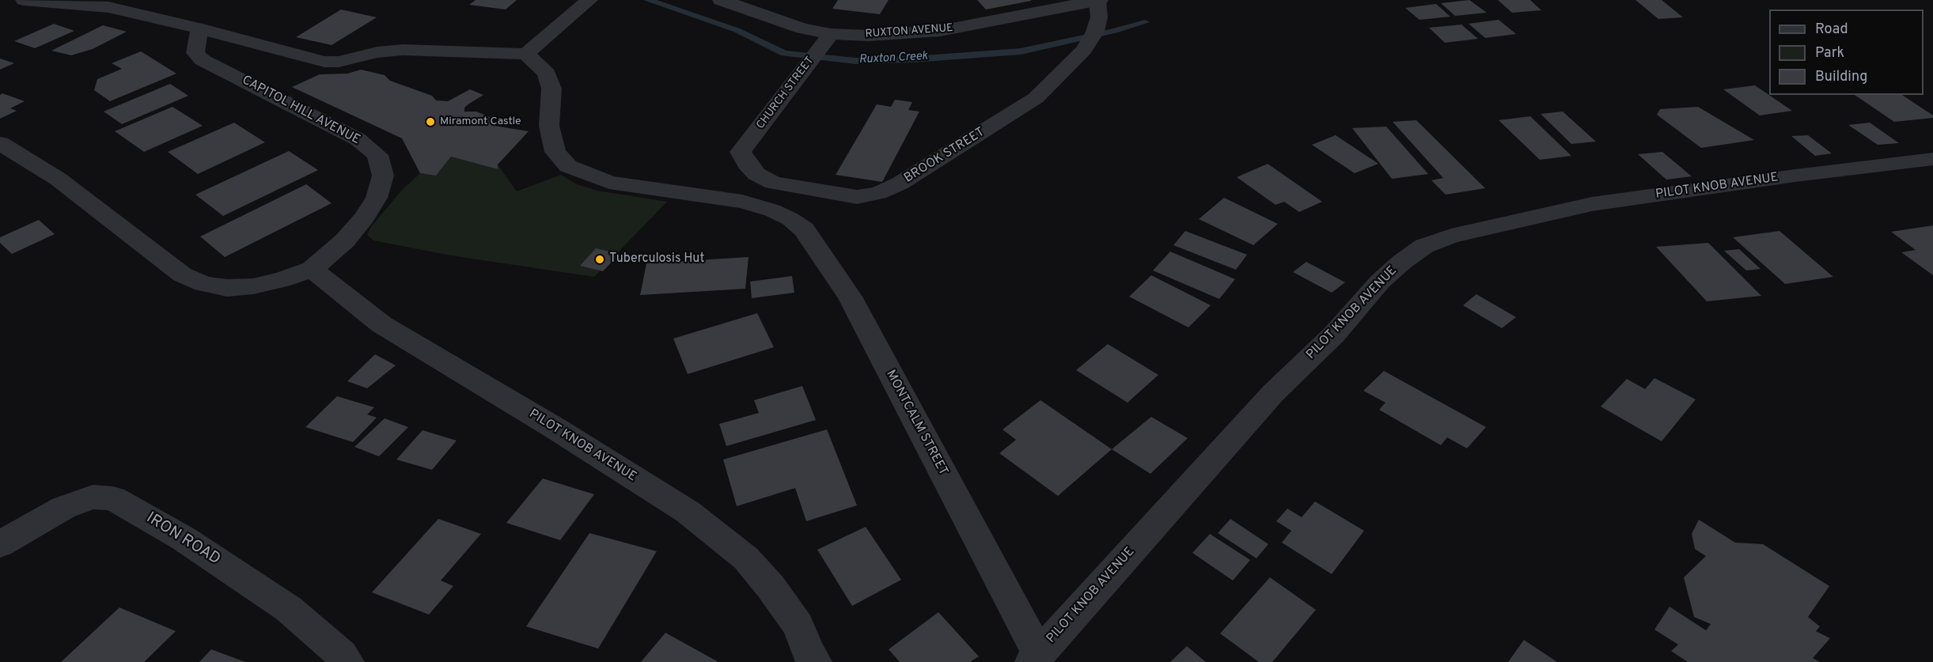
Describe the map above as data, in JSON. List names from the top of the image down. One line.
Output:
{"streets":{"street":["RUXTON AVENUE","CHURCH STREET","CAPITOL HILL AVENUE","BROOK STREET","PILOT KNOB AVENUE","MONTCALM STREET","IRON ROAD"]},"crossings":[["RUXTON AVENUE","CHURCH STREET"],["RUXTON AVENUE","BROOK STREET"],["CHURCH STREET","BROOK STREET"],["CAPITOL HILL AVENUE","PILOT KNOB AVENUE"],["PILOT KNOB AVENUE","MONTCALM STREET"]],"water":["Ruxton Creek"],"places":["Miramont Castle","Tuberculosis Hut"],"legend":["Road","Park","Building"]}
